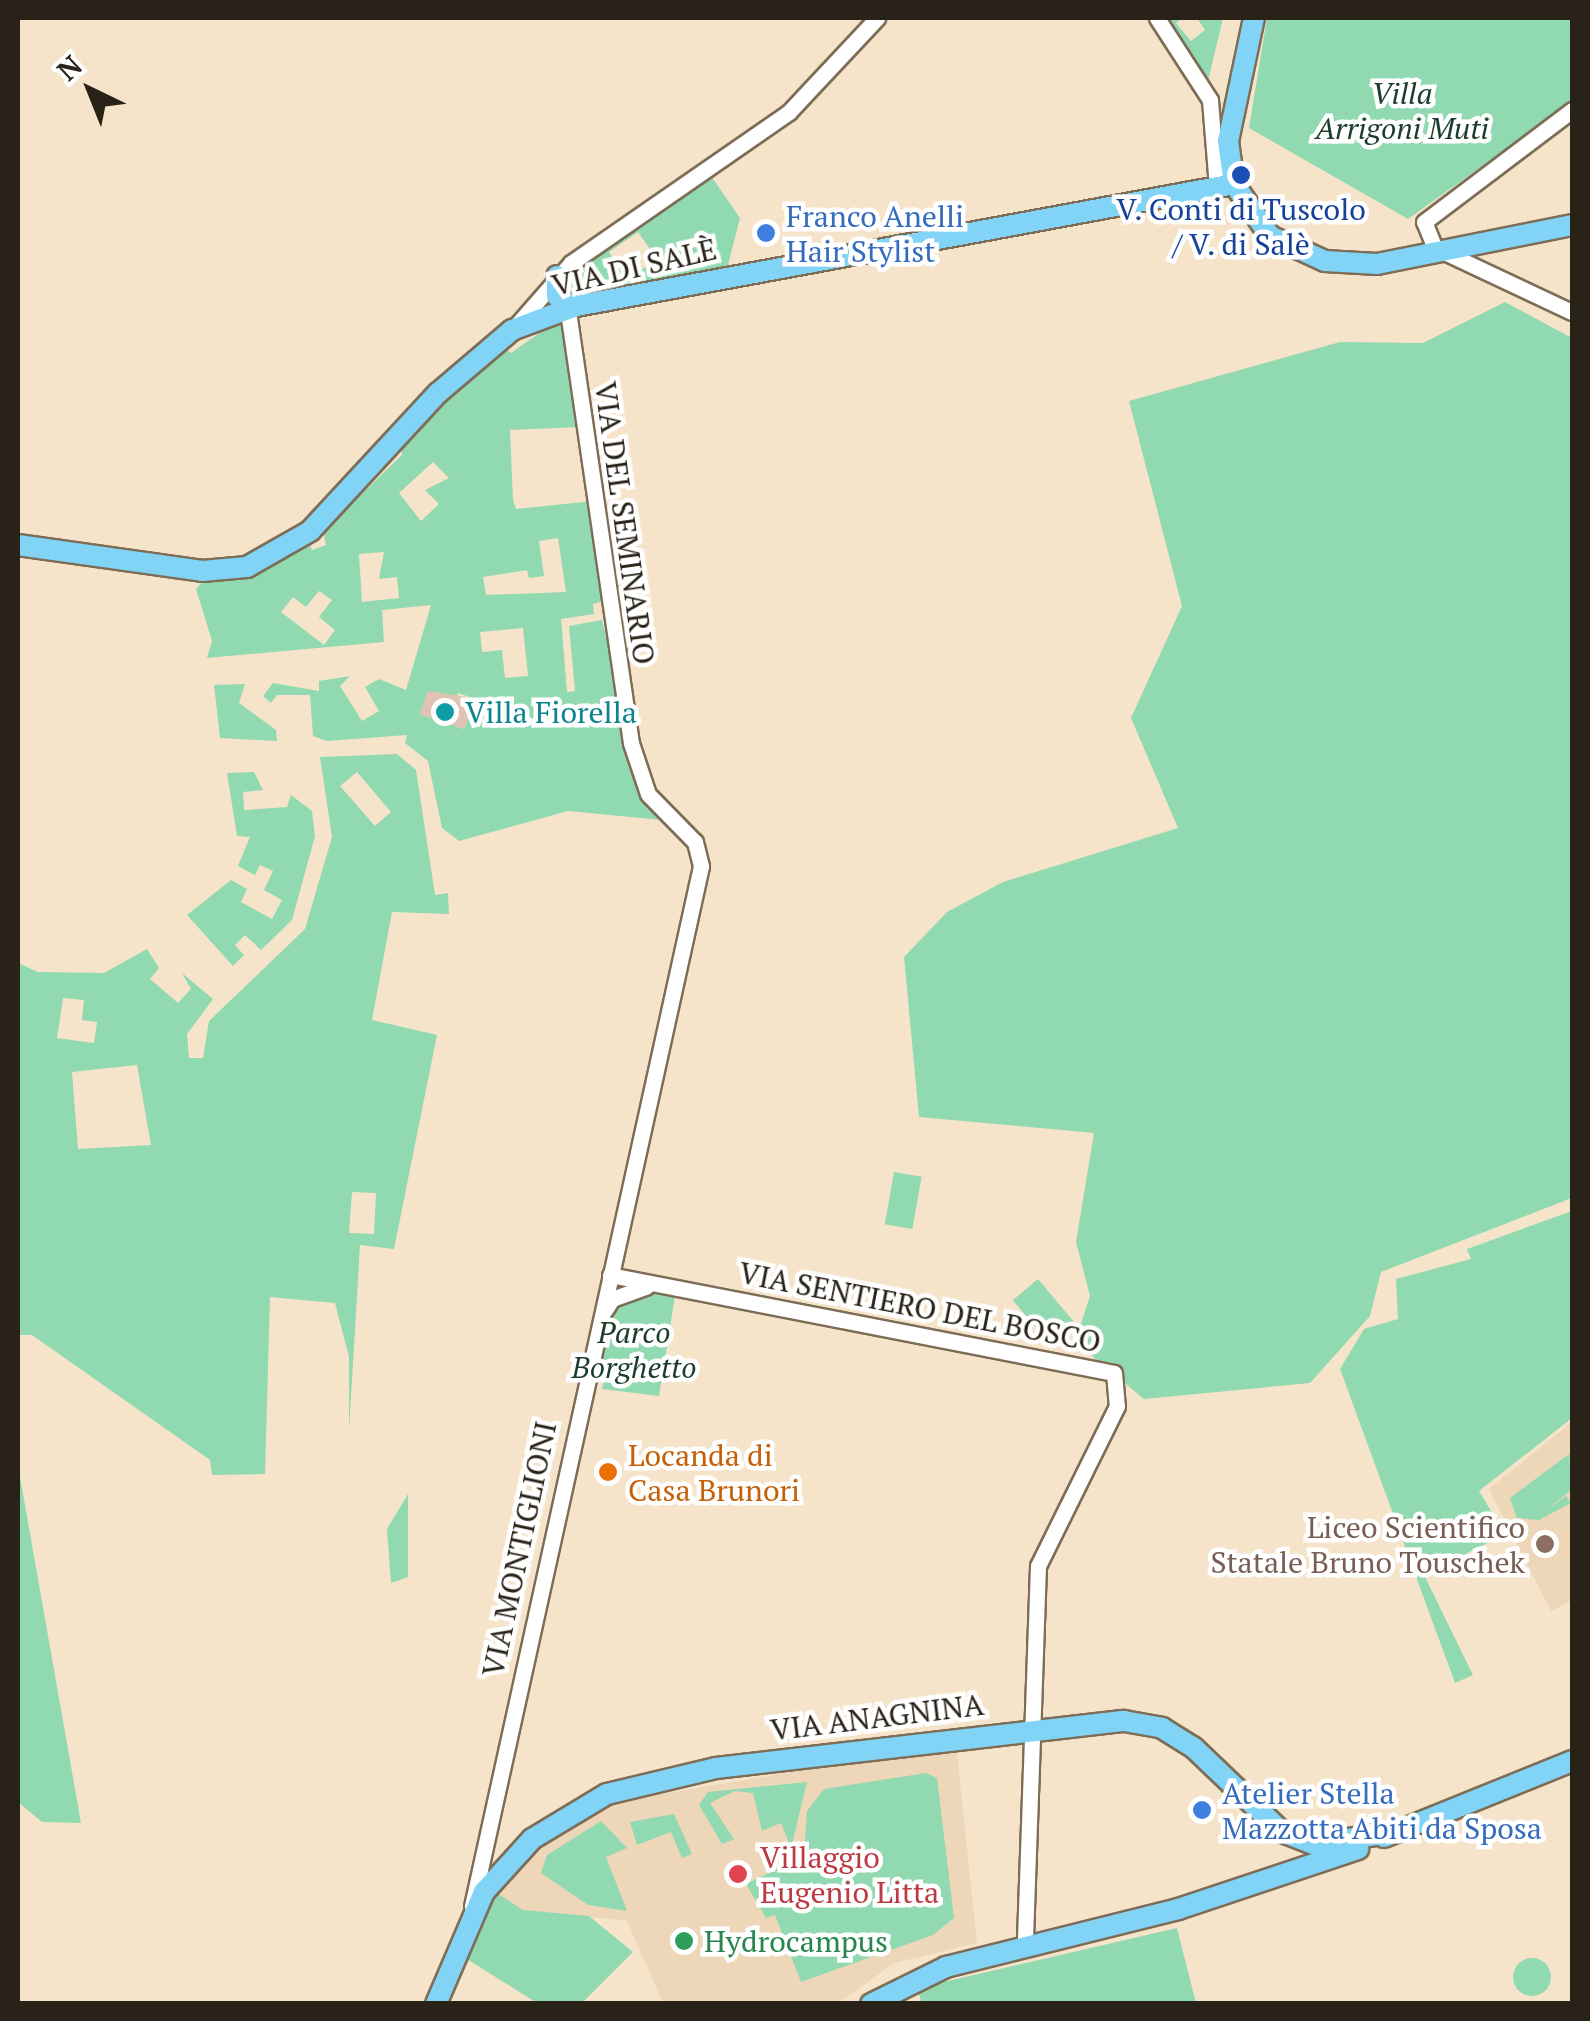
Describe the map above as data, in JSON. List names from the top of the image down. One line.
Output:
{"streets":{"main road":["VIA DI SALÈ","VIA ANAGNINA"],"street":["VIA DEL SEMINARIO","VIA SENTIERO DEL BOSCO","VIA MONTIGLIONI"]},"crossings":[["VIA DI SALÈ","VIA DEL SEMINARIO"],["VIA DEL SEMINARIO","VIA MONTIGLIONI"],["VIA SENTIERO DEL BOSCO","VIA MONTIGLIONI"],["VIA SENTIERO DEL BOSCO","VIA ANAGNINA"],["VIA MONTIGLIONI","VIA ANAGNINA"]],"parks":["Villa Arrigoni Muti","Parco Borghetto"],"places":["V. Conti di Tuscolo / V. di Salè","Franco Anelli Hair Stylist","Villa Fiorella","Locanda di Casa Brunori","Liceo Scientifico Statale Bruno Touschek","Atelier Stella Mazzotta Abiti da Sposa","Villaggio Eugenio Litta","Hydrocampus"],"north":"top left"}
